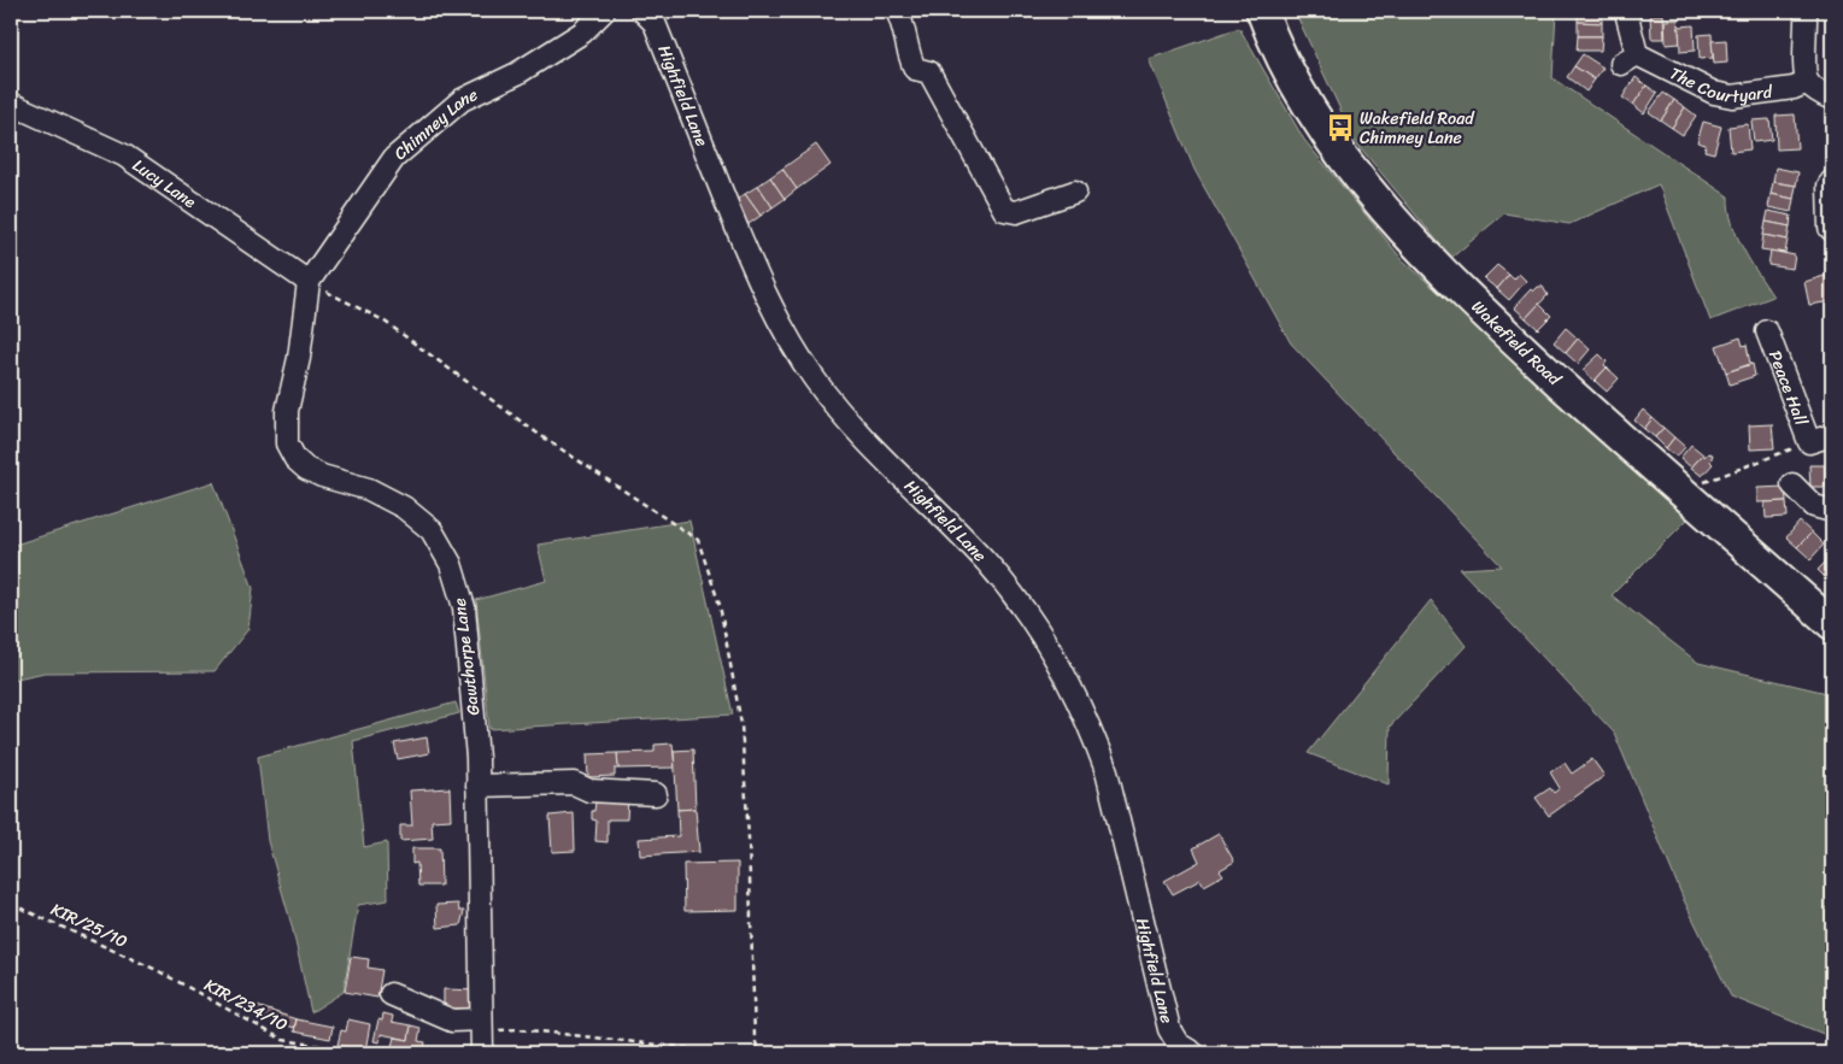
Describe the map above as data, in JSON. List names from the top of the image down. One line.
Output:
{"streets":{"highway":["Wakefield Road"],"street":["The Courtyard","Highfield Lane","Chimney Lane","Lucy Lane","Peace Hall","Gawthorpe Lane"],"path":["KIR/25/10","KIR/234/10"]},"crossings":[["Chimney Lane","Lucy Lane"],["Chimney Lane","Gawthorpe Lane"],["Lucy Lane","Gawthorpe Lane"],["KIR/25/10","KIR/234/10"]],"places":{"bus stop":["Wakefield Road Chimney Lane"]}}
